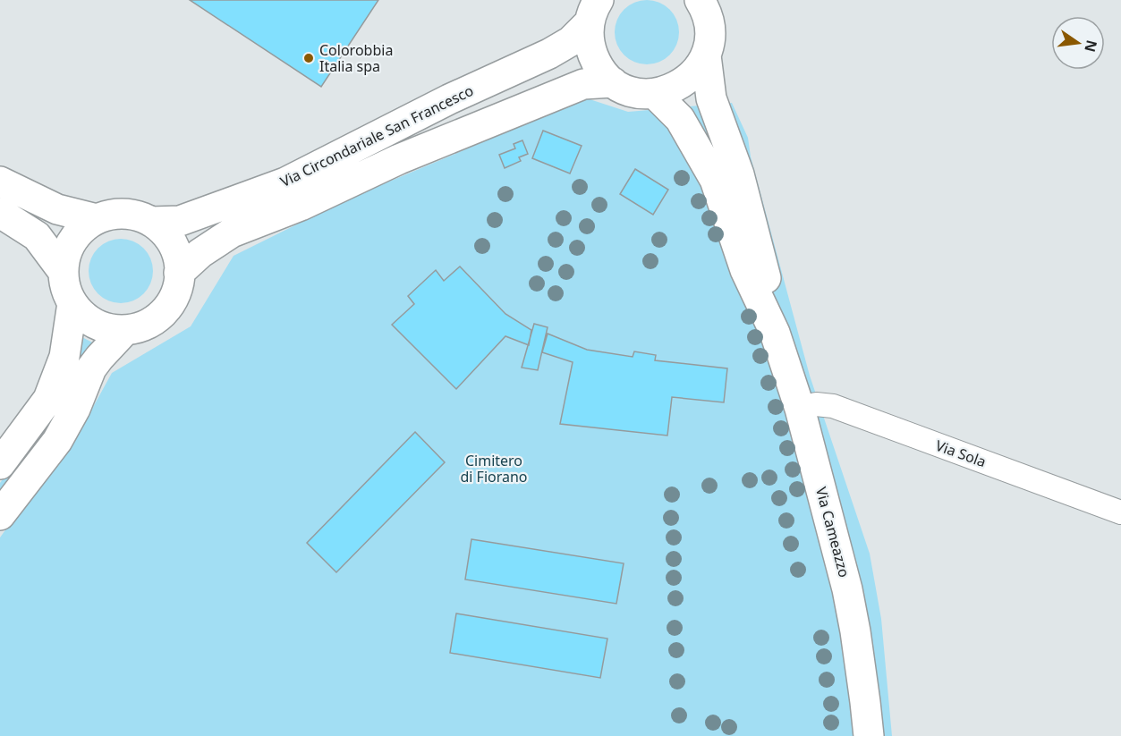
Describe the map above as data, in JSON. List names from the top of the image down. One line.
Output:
{"streets":{"street":["Via Circondariale San Francesco","Via Sola","Via Cameazzo"]},"crossings":[["Via Circondariale San Francesco","Via Cameazzo"],["Via Sola","Via Cameazzo"]],"parks":["Cimitero di Fiorano"],"places":["Colorobbia Italia spa"],"north":"right"}
